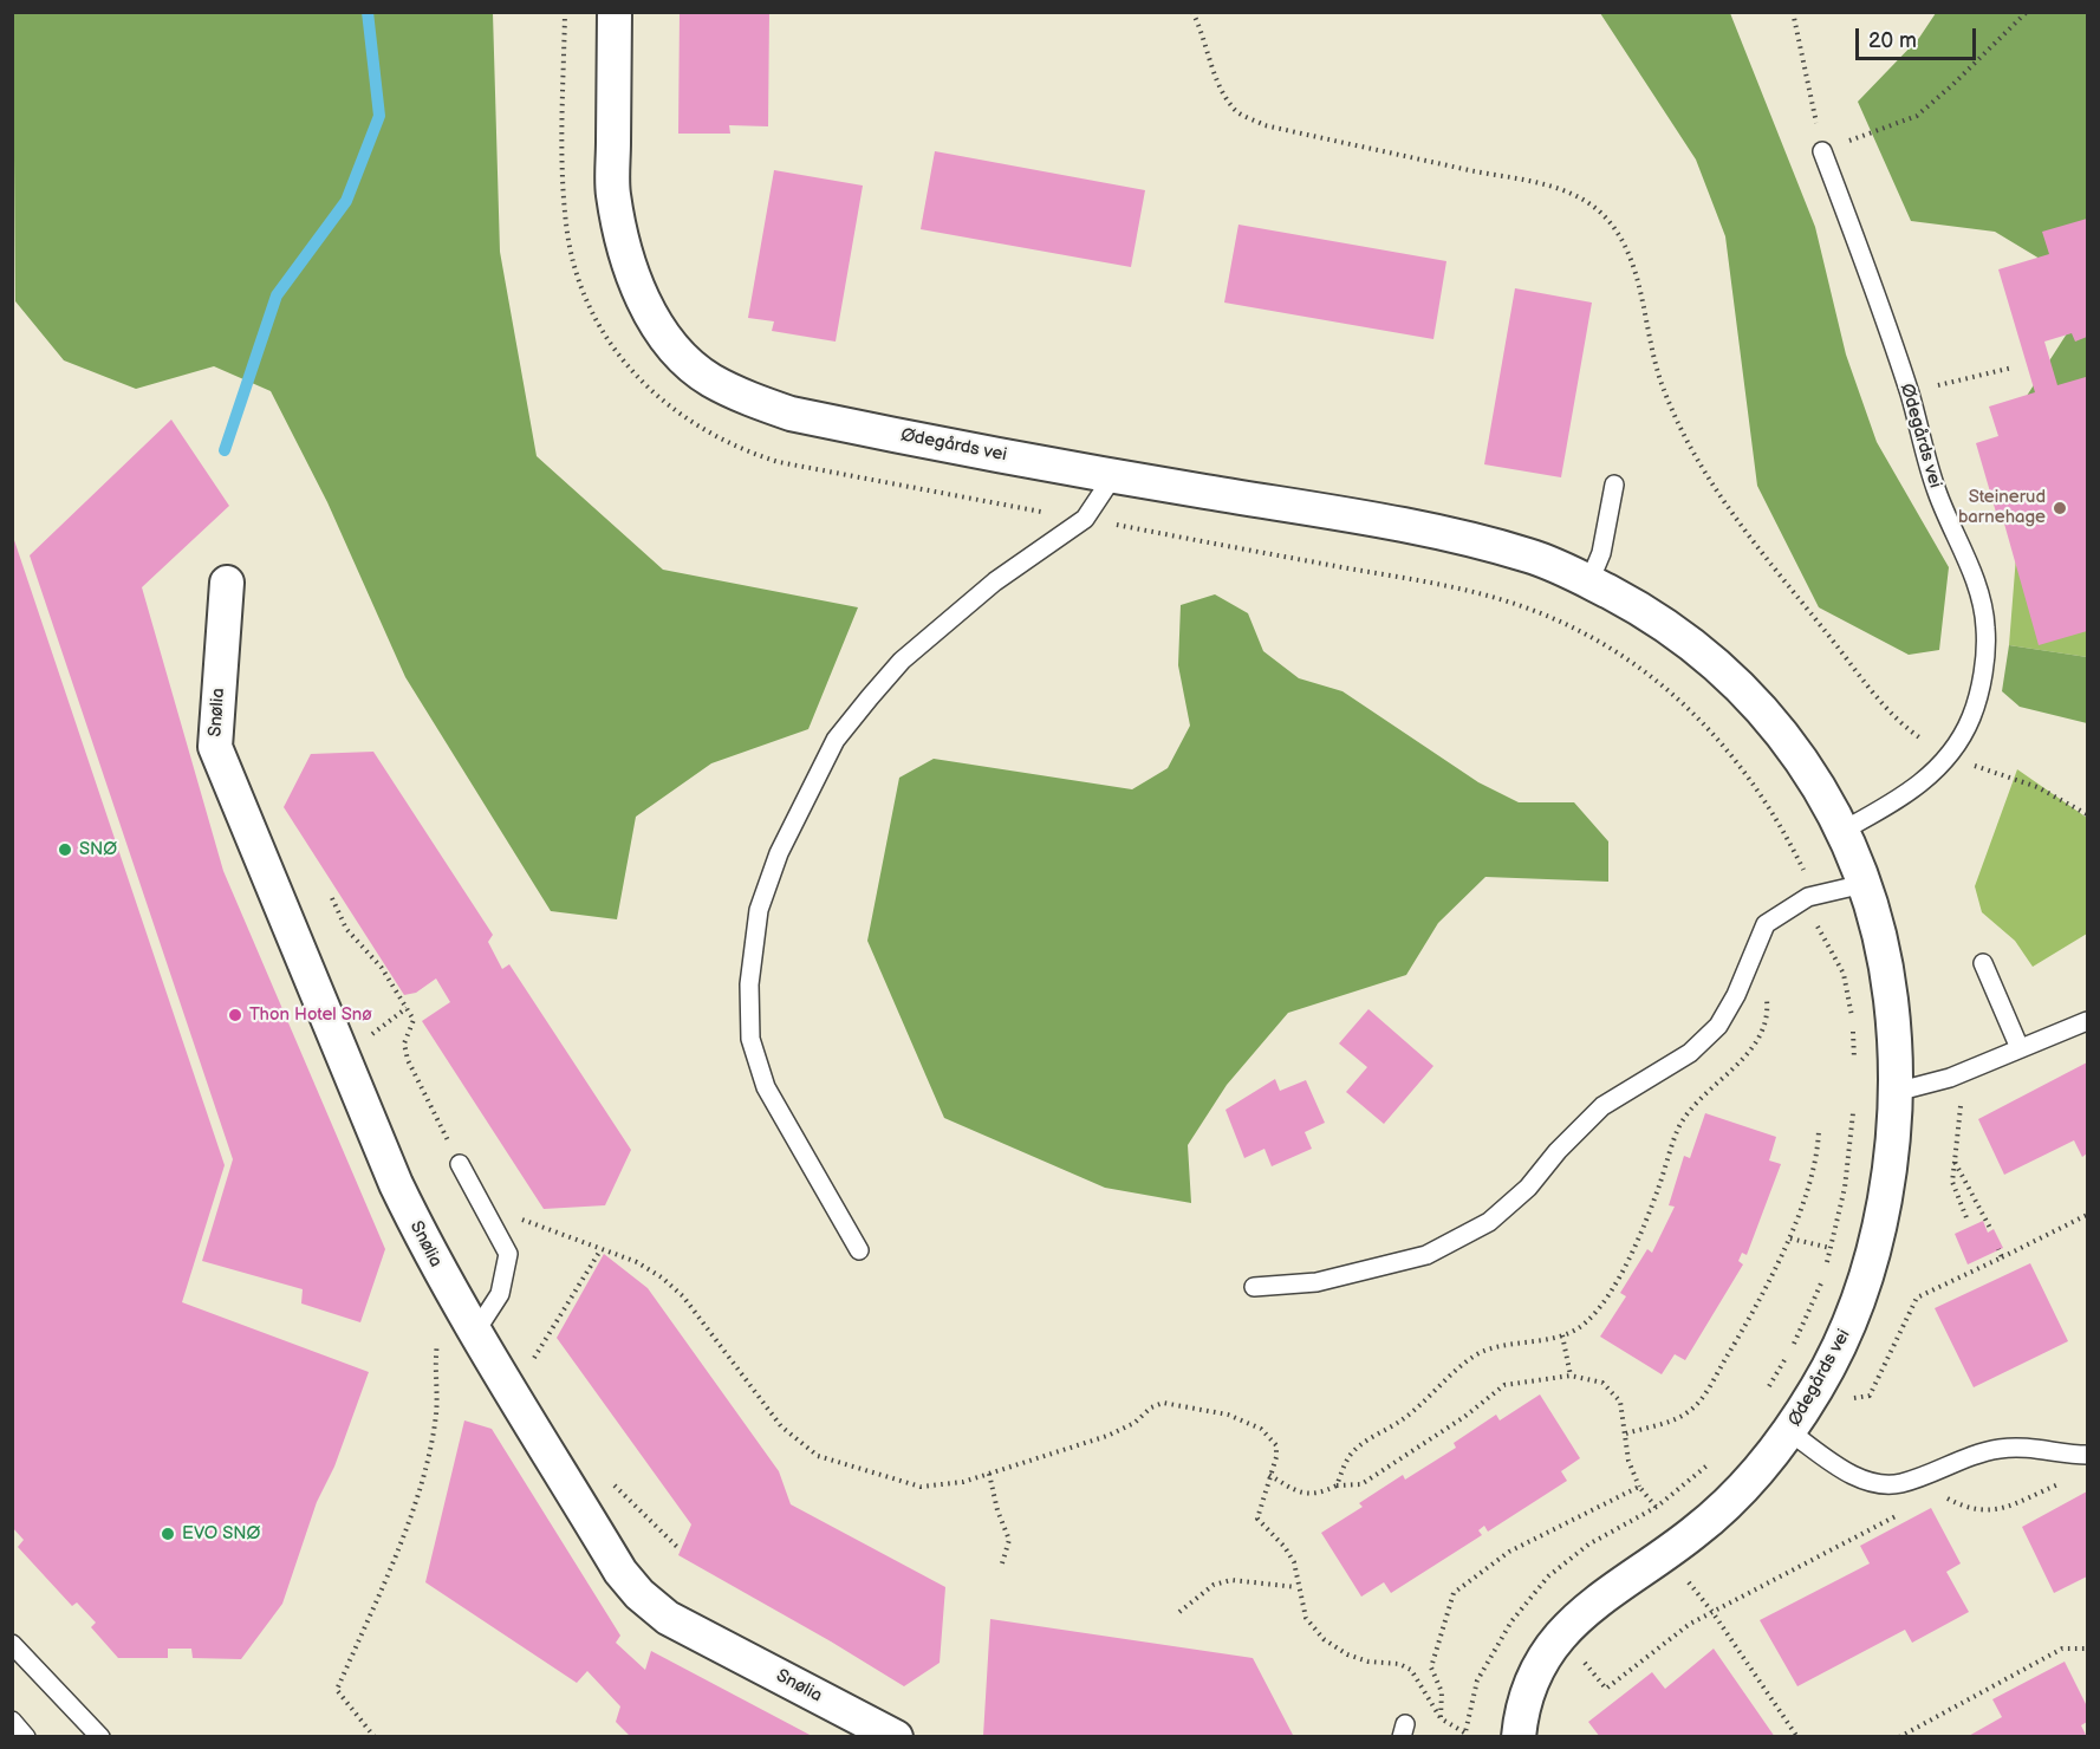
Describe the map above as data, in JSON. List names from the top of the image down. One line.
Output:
{"streets":{"street":["Ødegårds vei","Snølia"]},"places":["Steinerud barnehage","SNØ","Thon Hotel Snø","EVO SNØ"],"scale_bar":"20 m"}
